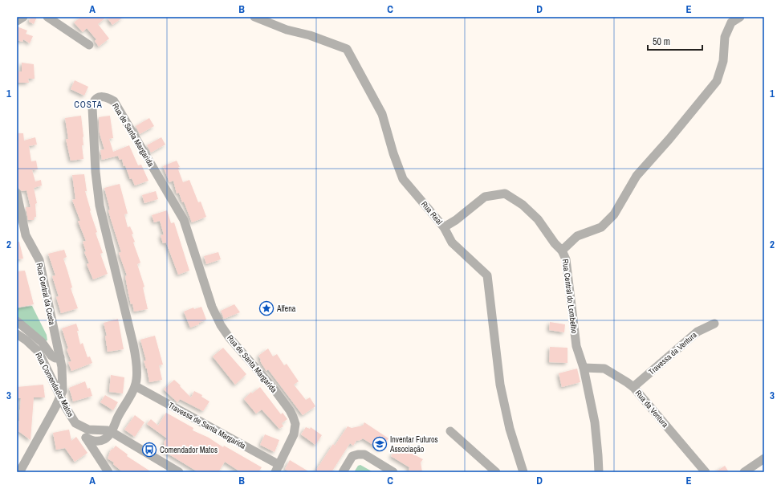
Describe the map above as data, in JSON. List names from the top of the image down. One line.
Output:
{"streets":{"street":["Rua de Santa Margarida","Rua Real","Rua Central da Costa","Rua Central do Lombelho","Travessa da Ventura","Rua Comendador Matos","Rua da Ventura","Travessa de Santa Margarida"]},"crossings":[["Rua de Santa Margarida","Rua Comendador Matos"],["Rua de Santa Margarida","Travessa de Santa Margarida"],["Rua Central da Costa","Rua Comendador Matos"],["Rua Central do Lombelho","Rua da Ventura"],["Travessa da Ventura","Rua da Ventura"]],"districts":["COSTA"],"places":{"place":["Alfena"],"school or university":["Inventar Futuros Associação"],"bus stop":["Comendador Matos"]},"scale_bar":"50 m","grid":{"columns":["A","B","C","D","E"],"rows":["1","2","3"]}}
